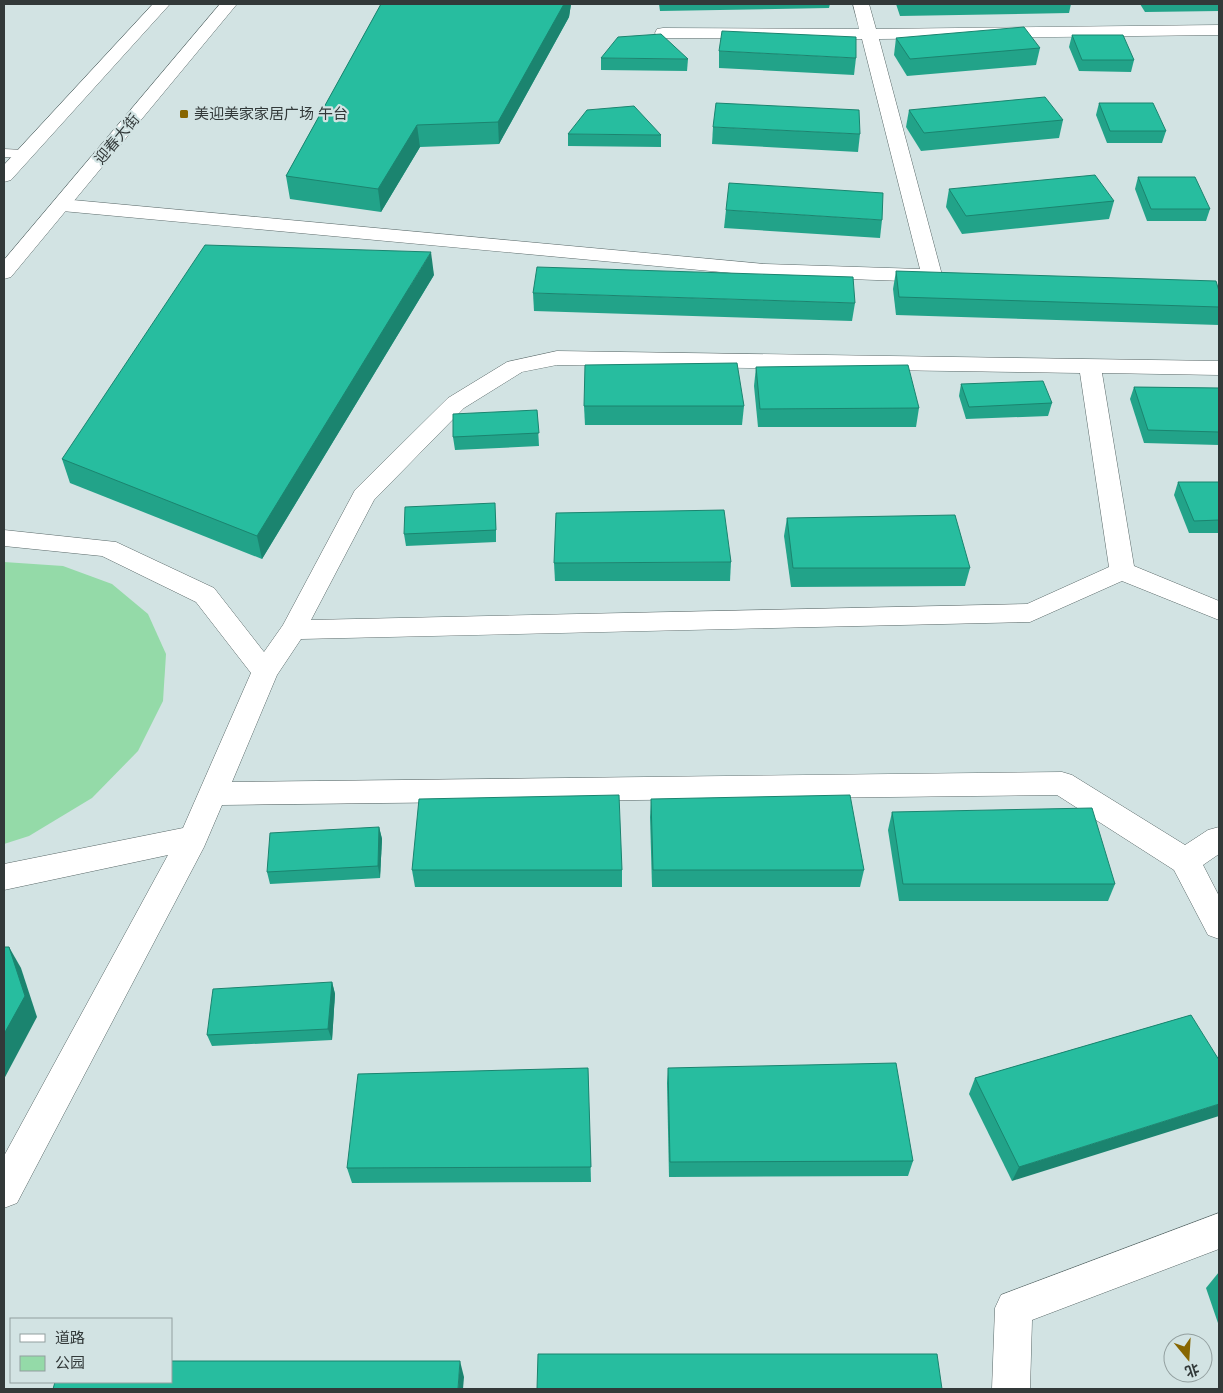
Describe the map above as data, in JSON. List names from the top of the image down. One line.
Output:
{"streets":{"street":["迎春大街"]},"places":{"transit":["美迎美家家居广场 午台"]},"legend":["道路","公园"],"north":"bottom"}
